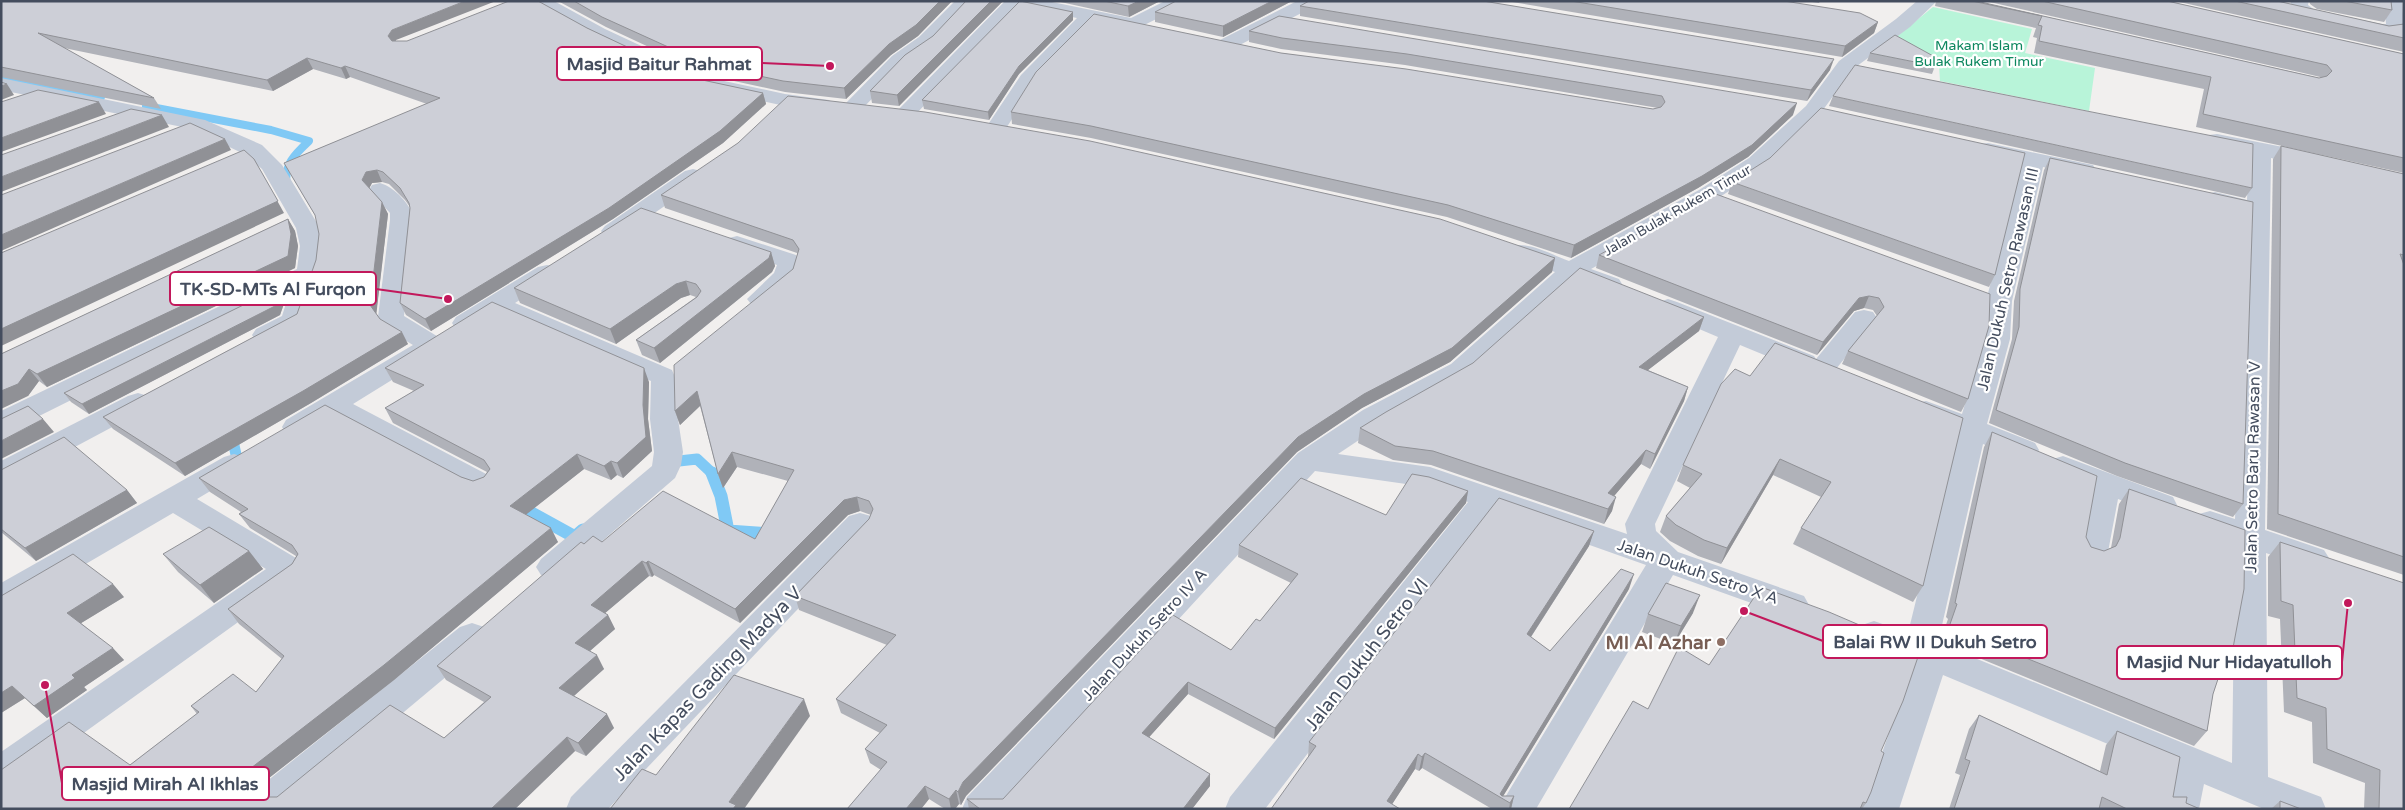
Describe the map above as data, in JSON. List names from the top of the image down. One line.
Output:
{"streets":{"street":["Jalan Bulak Rukem Timur","Jalan Dukuh Setro Rawasan III","Jalan Setro Baru Rawasan V","Jalan Dukuh Setro X A","Jalan Dukuh Setro IV A","Jalan Dukuh Setro VI","Jalan Kapas Gading Madya V"]},"crossings":[["Jalan Bulak Rukem Timur","Jalan Dukuh Setro X A"],["Jalan Bulak Rukem Timur","Jalan Dukuh Setro IV A"],["Jalan Dukuh Setro Rawasan III","Jalan Dukuh Setro X A"],["Jalan Setro Baru Rawasan V","Jalan Dukuh Setro X A"],["Jalan Dukuh Setro X A","Jalan Dukuh Setro IV A"],["Jalan Dukuh Setro X A","Jalan Dukuh Setro VI"]],"parks":["Makam Islam Bulak Rukem Timur"],"places":["Masjid Baitur Rahmat","TK-SD-MTs Al Furqon","Masjid Nur Hidayatulloh","Balai RW II Dukuh Setro","MI Al Azhar","Masjid Mirah Al Ikhlas"]}
